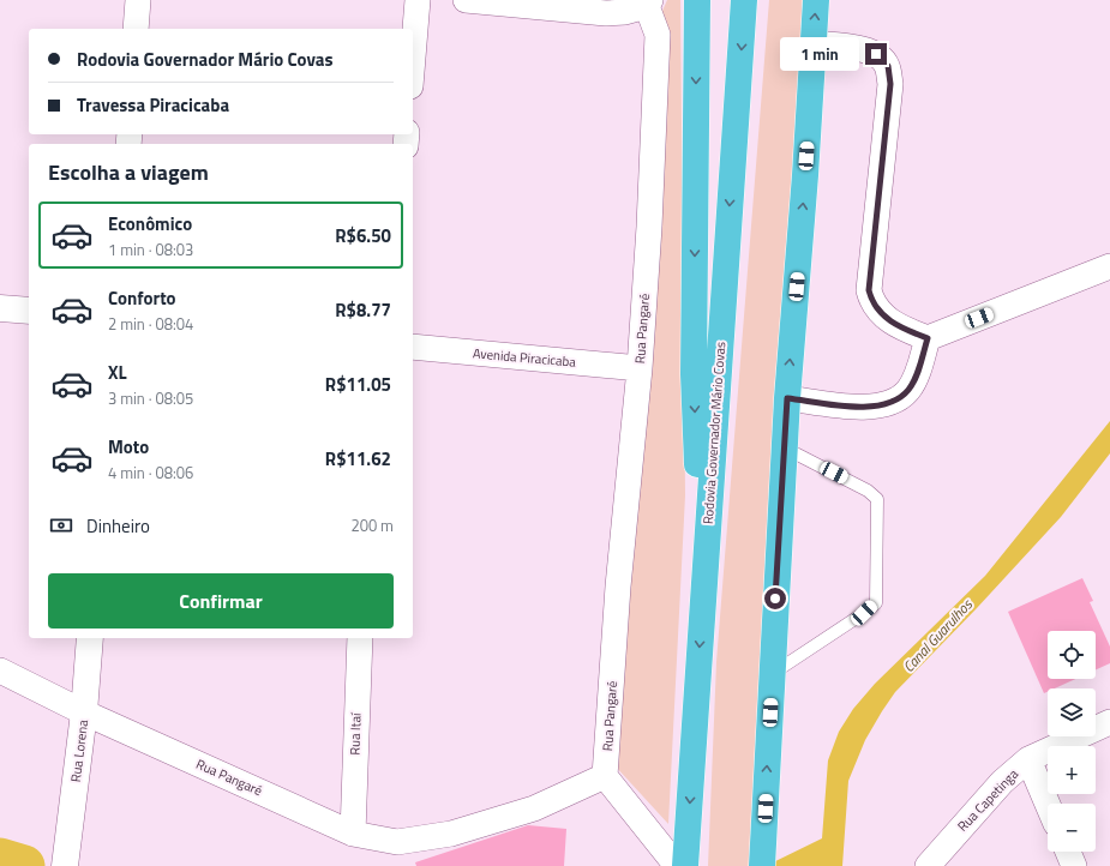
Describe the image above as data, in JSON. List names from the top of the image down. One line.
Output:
{"streets":{"highway":["Rodovia Governador Mário Covas"],"street":["Rua Pangaré","Avenida Piracicaba","Rua Itaí","Rua Lorena","Rua Capetinga"]},"crossings":[["Rua Pangaré","Avenida Piracicaba"],["Rua Pangaré","Rua Itaí"],["Rua Pangaré","Rua Lorena"]],"water":["Canal Guarulhos"],"page":{"banner":["Rodovia Governador Mário Covas","Travessa Piracicaba"],"bubble":"1 min","heading":"Escolha a viagem","list":[{"name":"Econômico","note":"1 min · 08:03","value":"R$6.50"},{"name":"Conforto","note":"2 min · 08:04","value":"R$8.77"},{"name":"XL","note":"3 min · 08:05","value":"R$11.05"},{"name":"Moto","note":"4 min · 08:06","value":"R$11.62"}],"pay":["Dinheiro","200 m"],"buttons":"Confirmar","map_buttons":["+","−"]}}
